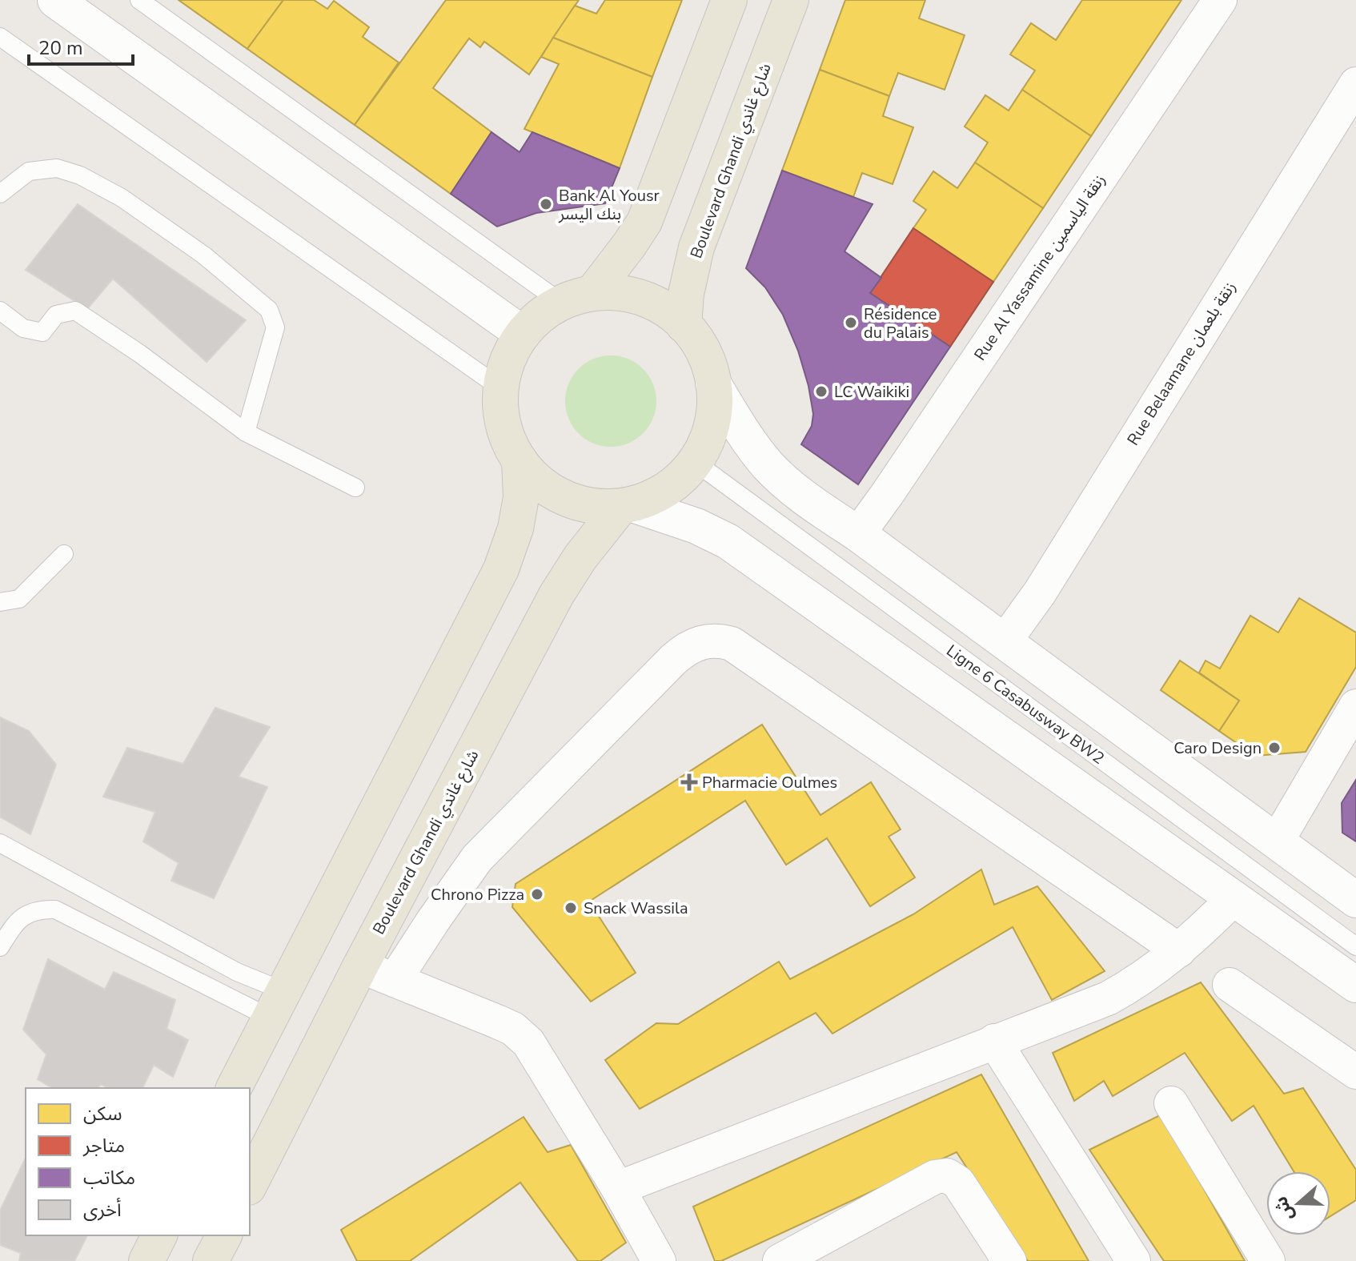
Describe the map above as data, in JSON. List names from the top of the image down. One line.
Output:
{"streets":{"main road":["Boulevard Ghandi شارع غاندي"],"street":["Rue Al Yassamine زنقة الياسمين","Rue Belaamane زنقة بلعمان"],"lane":["Ligne 6 Casabusway BW2"]},"crossings":[["Boulevard Ghandi شارع غاندي","Ligne 6 Casabusway BW2"]],"places":{"other":["Bank Al Yousr بنك اليسر","Résidence du Palais","LC Waikiki","Caro Design","Chrono Pizza","Snack Wassila"],"health":["Pharmacie Oulmes"]},"legend":["سكن","متاجر","مكاتب","أخرى"],"scale_bar":"20 m","north":"left"}
